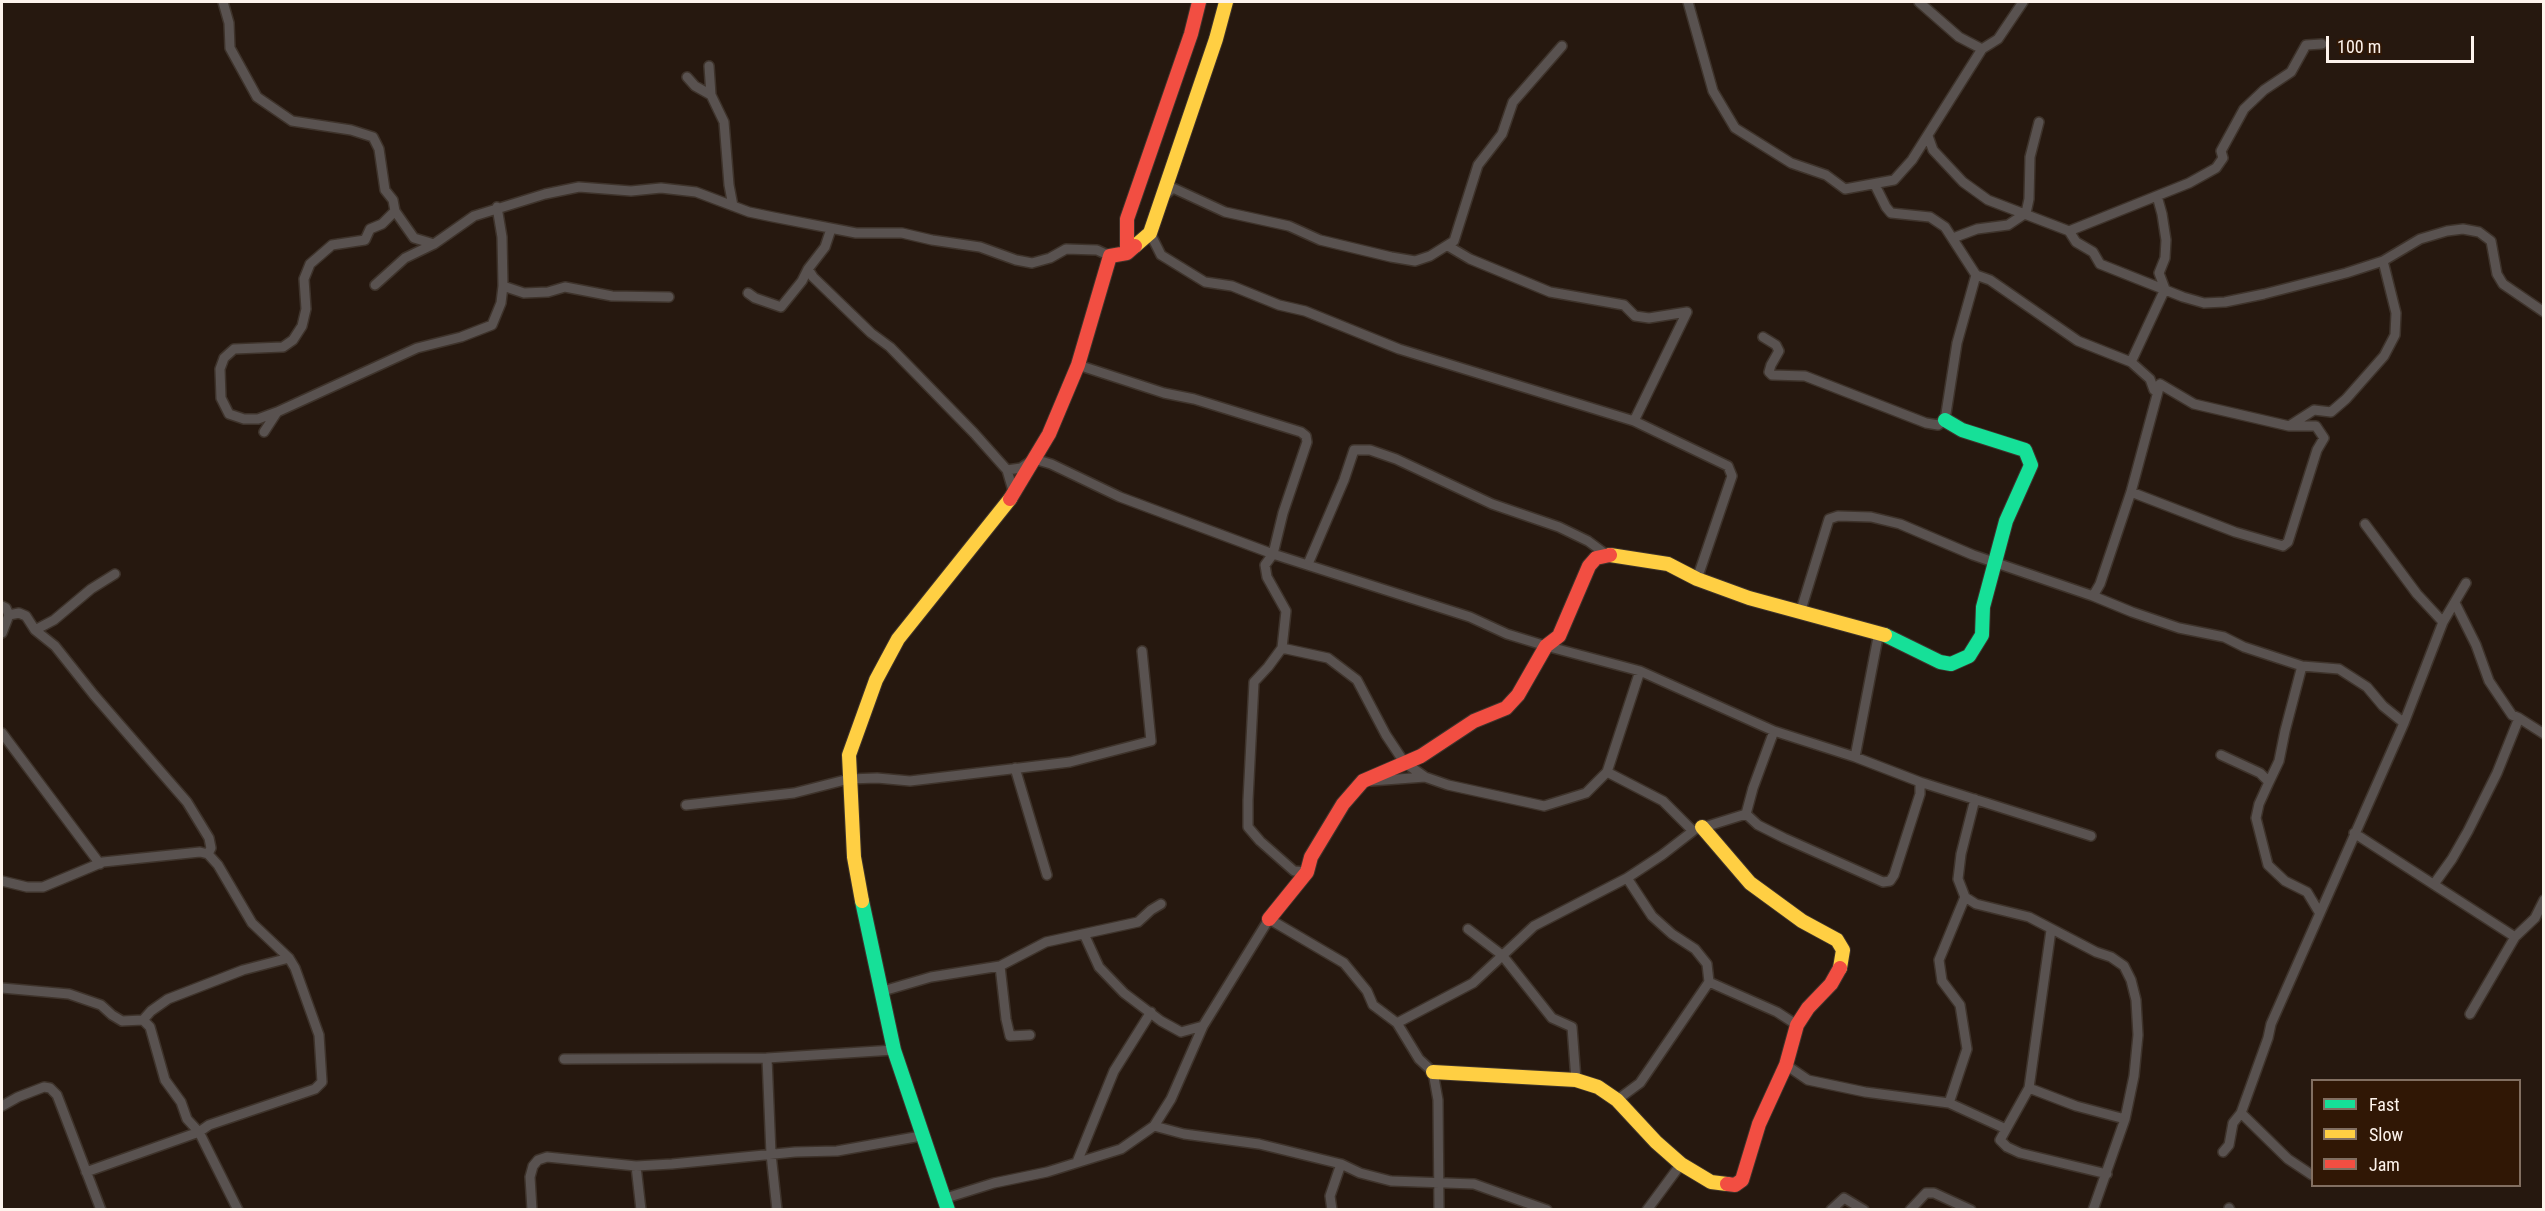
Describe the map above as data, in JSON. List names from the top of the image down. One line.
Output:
{"legend":["Fast","Slow","Jam"],"scale_bar":"100 m"}
